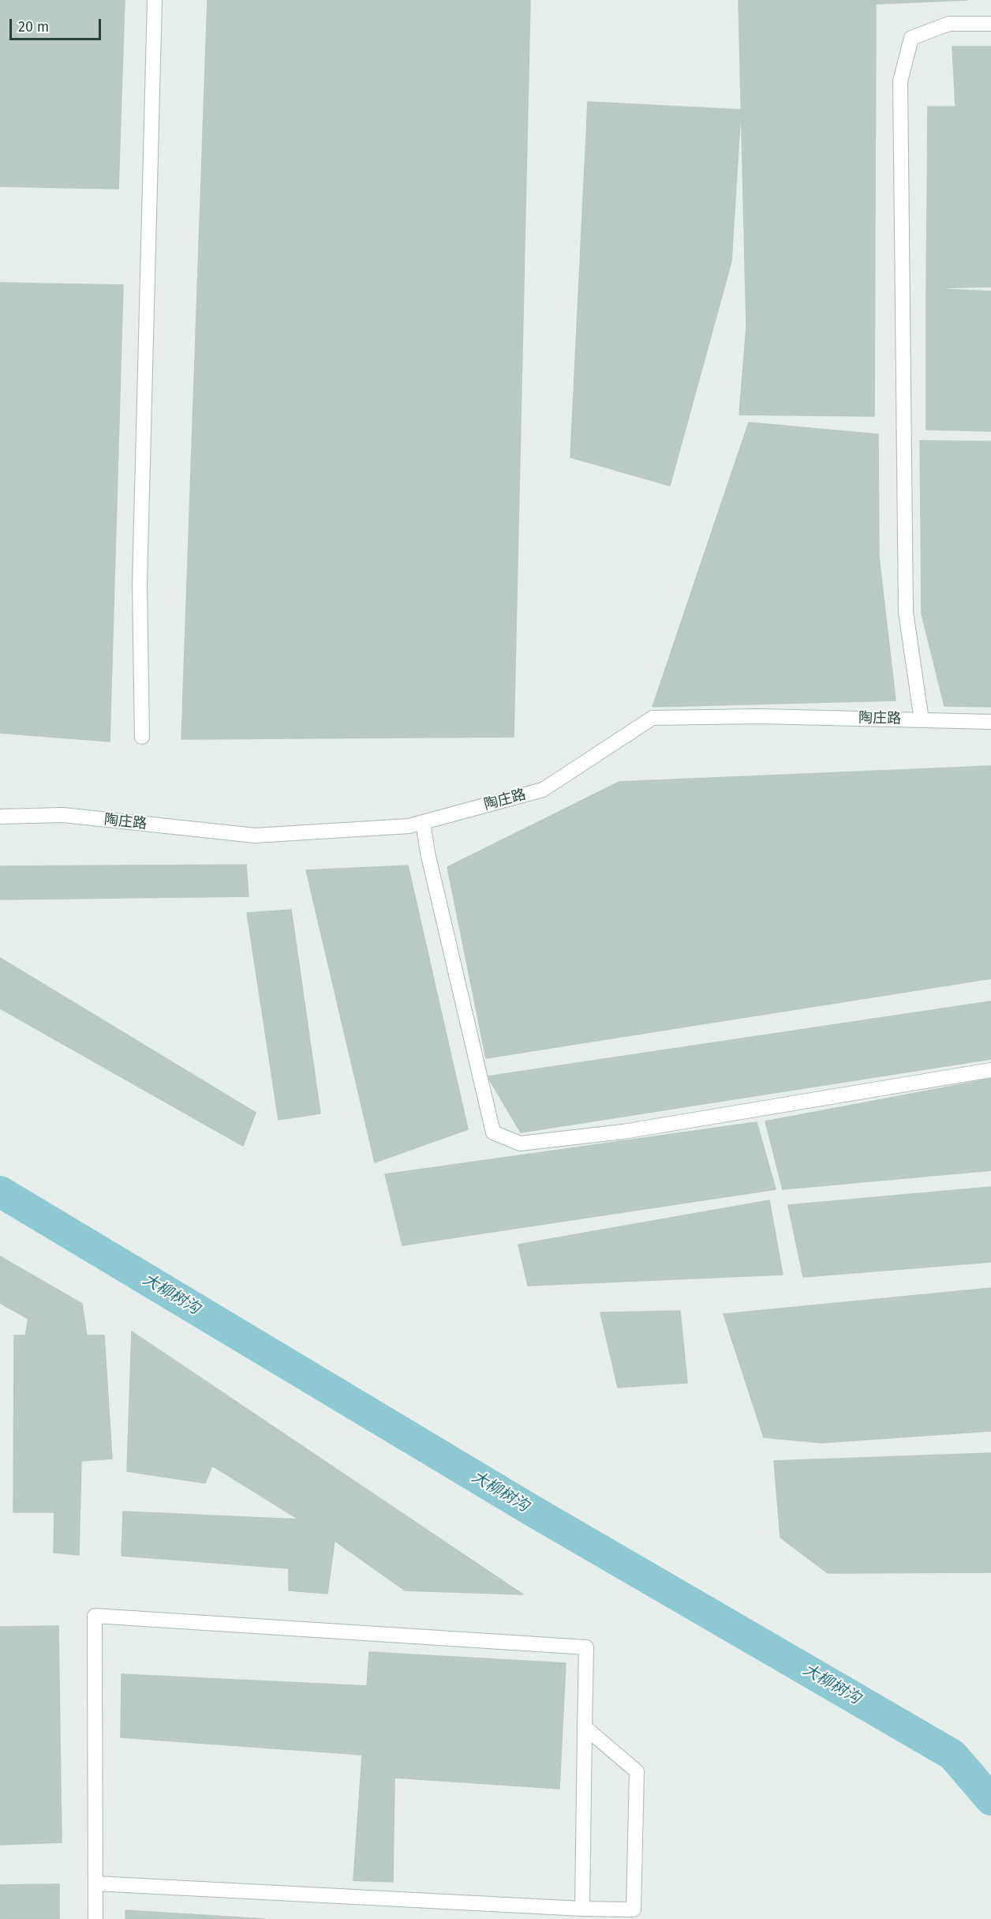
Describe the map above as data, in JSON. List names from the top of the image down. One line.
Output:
{"streets":{"street":["陶庄路"]},"water":["大柳树沟"],"scale_bar":"20 m"}
